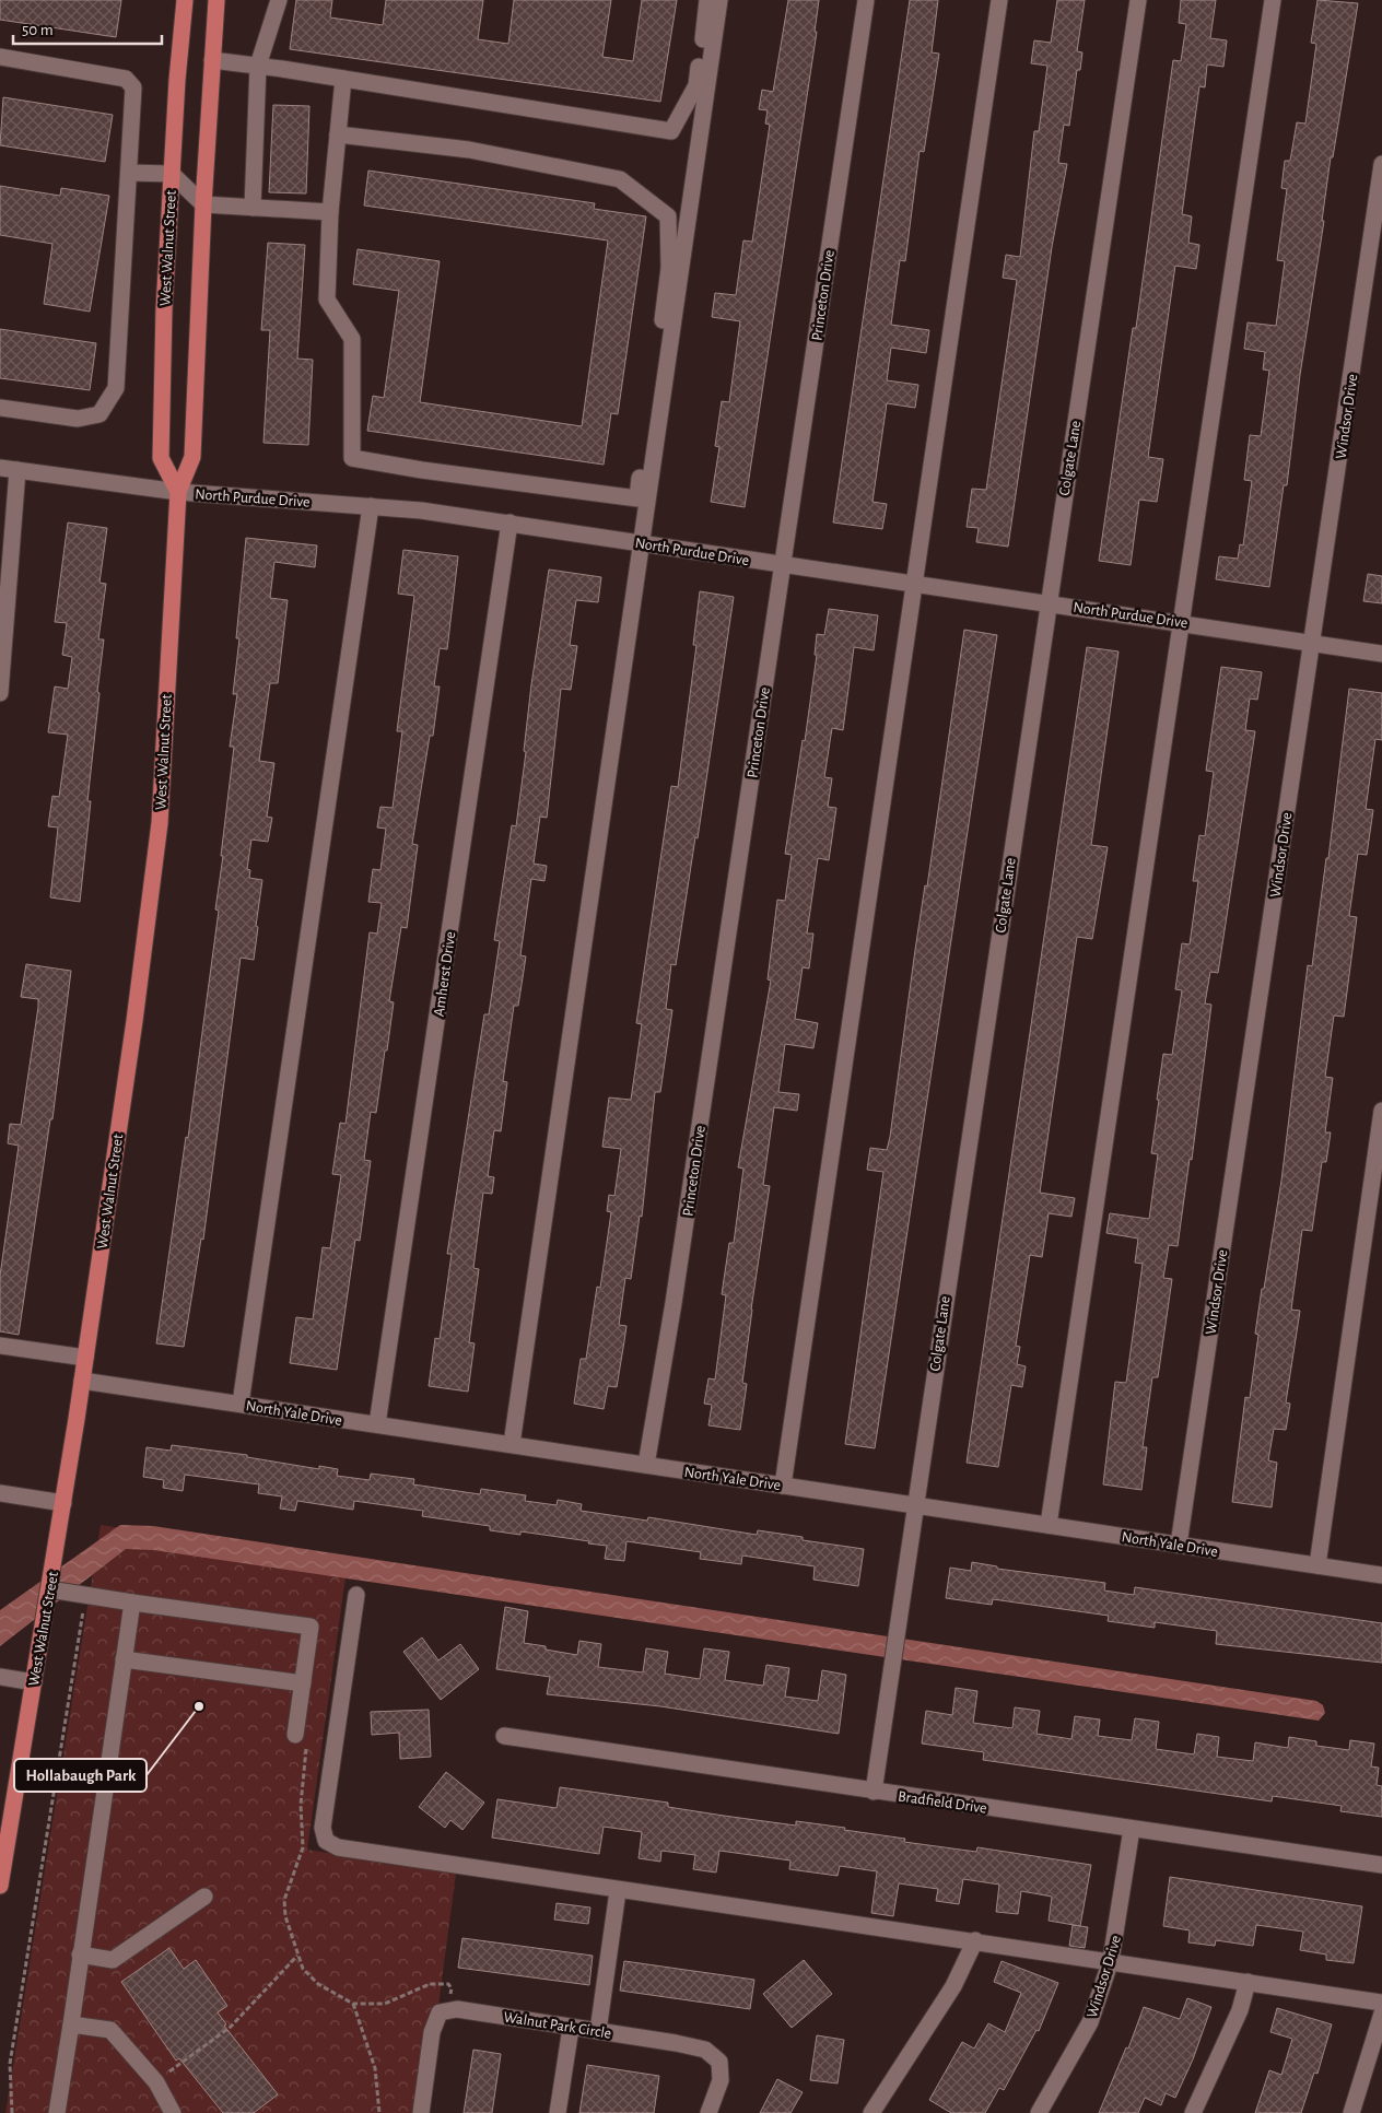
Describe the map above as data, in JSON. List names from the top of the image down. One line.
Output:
{"streets":{"main road":["West Walnut Street"],"street":["Princeton Drive","Windsor Drive","Colgate Lane","North Purdue Drive","Amherst Drive","North Yale Drive","Bradfield Drive","Walnut Park Circle"]},"crossings":[["West Walnut Street","North Purdue Drive"],["West Walnut Street","North Yale Drive"],["Princeton Drive","North Purdue Drive"],["Princeton Drive","North Yale Drive"],["Windsor Drive","North Purdue Drive"],["Windsor Drive","North Yale Drive"],["Windsor Drive","Bradfield Drive"],["Colgate Lane","North Purdue Drive"],["Colgate Lane","North Yale Drive"],["Colgate Lane","Bradfield Drive"],["North Purdue Drive","Amherst Drive"],["Amherst Drive","North Yale Drive"]],"places":["Hollabaugh Park"],"scale_bar":"50 m"}
